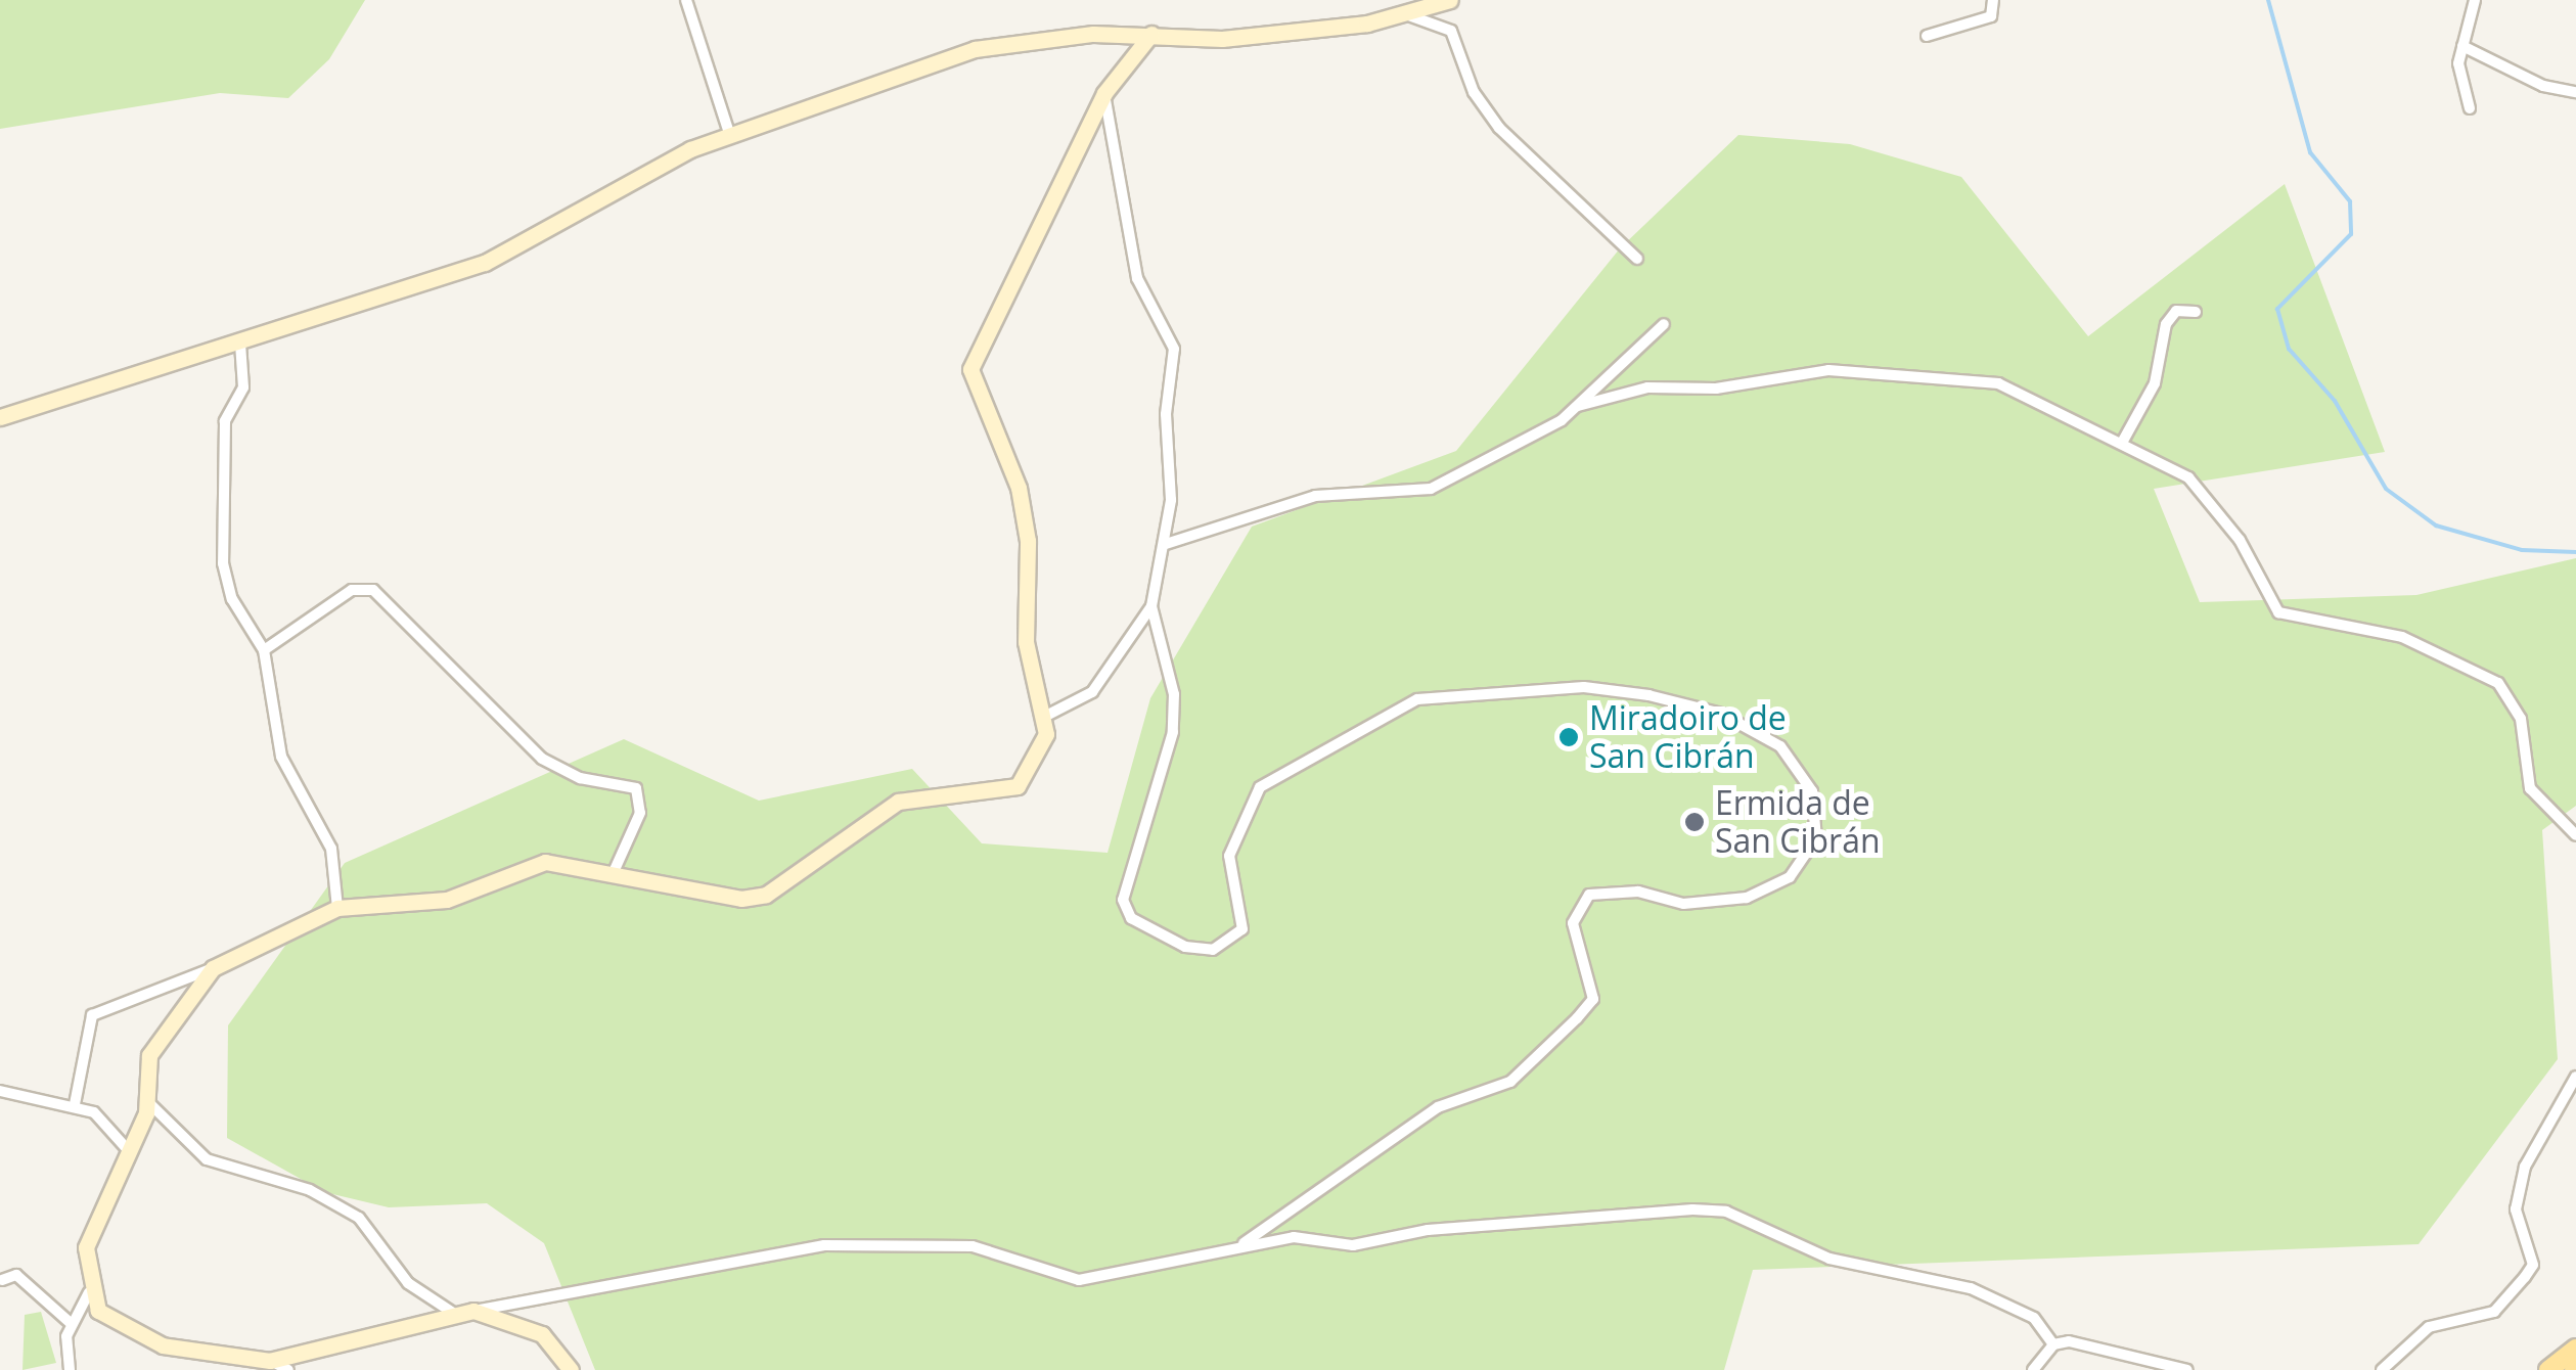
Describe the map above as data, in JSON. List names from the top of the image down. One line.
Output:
{"places":["Miradoiro de San Cibrán","Ermida de San Cibrán"]}
